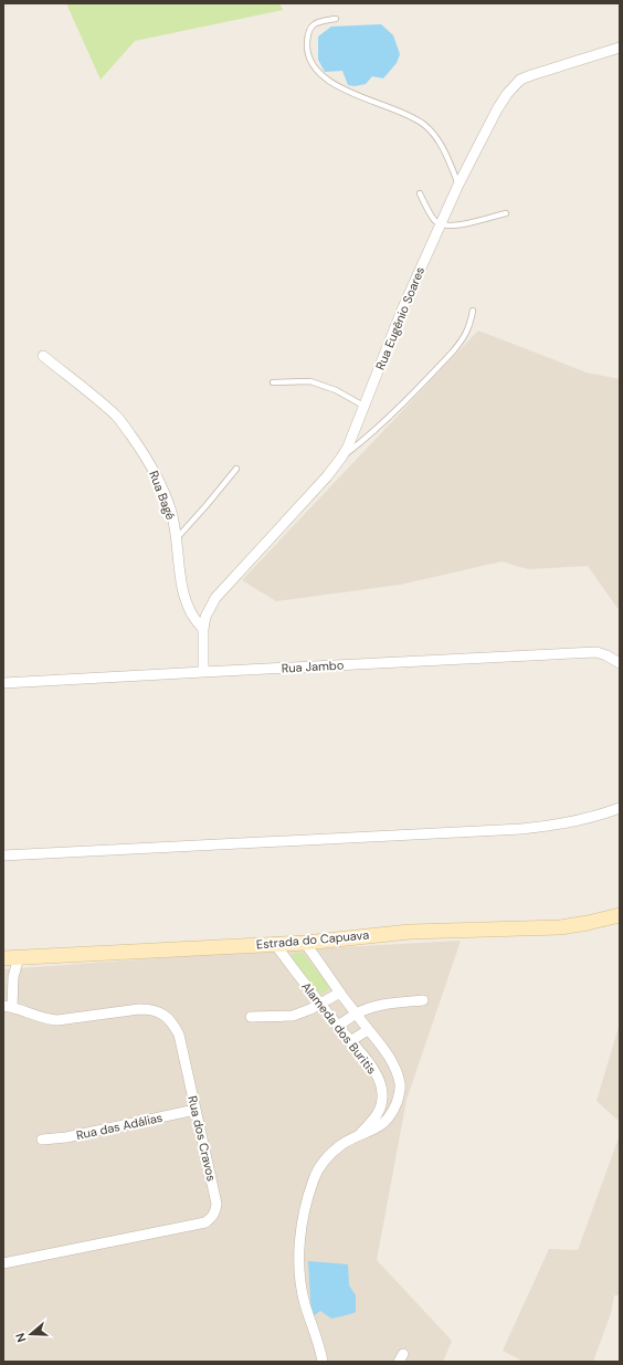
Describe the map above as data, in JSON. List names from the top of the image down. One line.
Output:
{"streets":{"main road":["Estrada do Capuava"],"street":["Rua Eugênio Soares","Rua Bagé","Rua Jambo","Alameda dos Buritis","Rua das Adálias","Rua dos Cravos"]},"crossings":[["Rua Eugênio Soares","Rua Bagé"],["Estrada do Capuava","Alameda dos Buritis"],["Rua das Adálias","Rua dos Cravos"]],"north":"left"}
